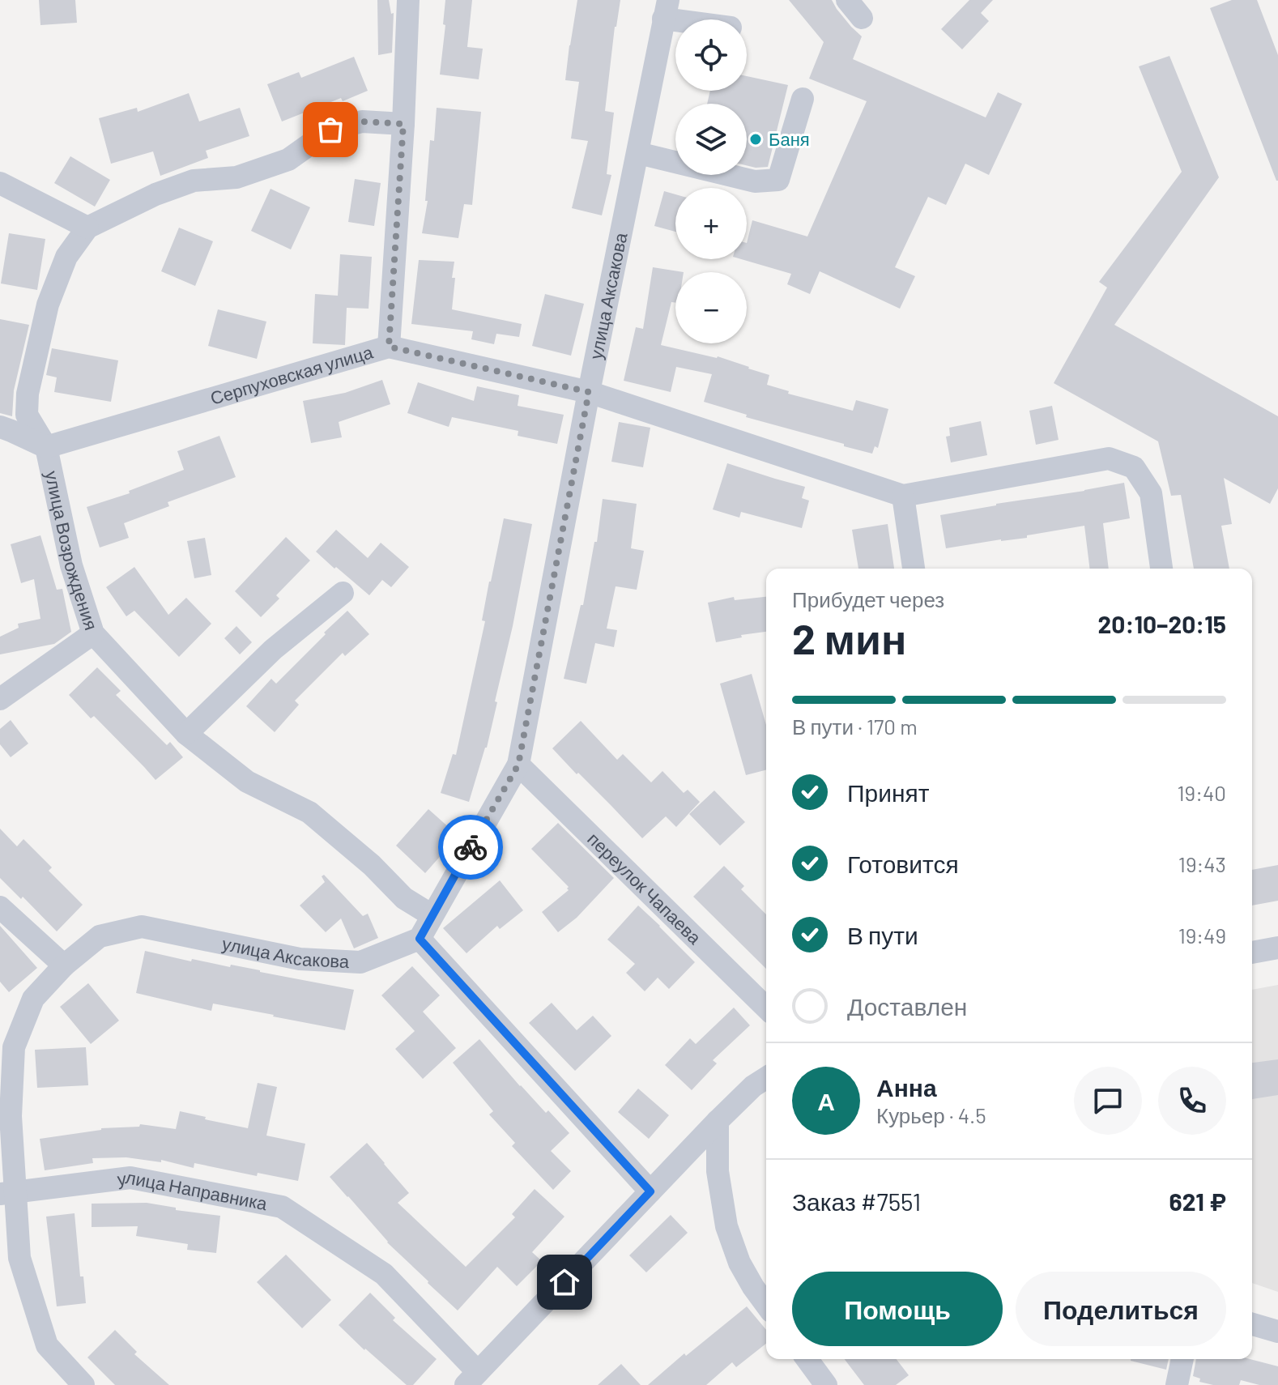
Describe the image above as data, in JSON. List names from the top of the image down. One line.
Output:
{"streets":{"street":["улица Аксакова","Серпуховская улица","улица Возрождения","переулок Чапаева","улица Направника"]},"crossings":[["улица Аксакова","Серпуховская улица"],["улица Аксакова","улица Возрождения"],["улица Аксакова","переулок Чапаева"],["улица Аксакова","улица Направника"],["Серпуховская улица","улица Возрождения"]],"places":["Баня"],"page":{"map_buttons":["+","−"],"heading":["2 мин","Прибудет через","20:10–20:15"],"panel":["Анна","Курьер · 4.5","Заказ #7551","621 ₽"],"bar":"В пути · 170 m","list":[["Принят","19:40"],["Готовится","19:43"],["В пути","19:49"],"Доставлен"],"round":"А","buttons":["Помощь","Поделиться"]}}
